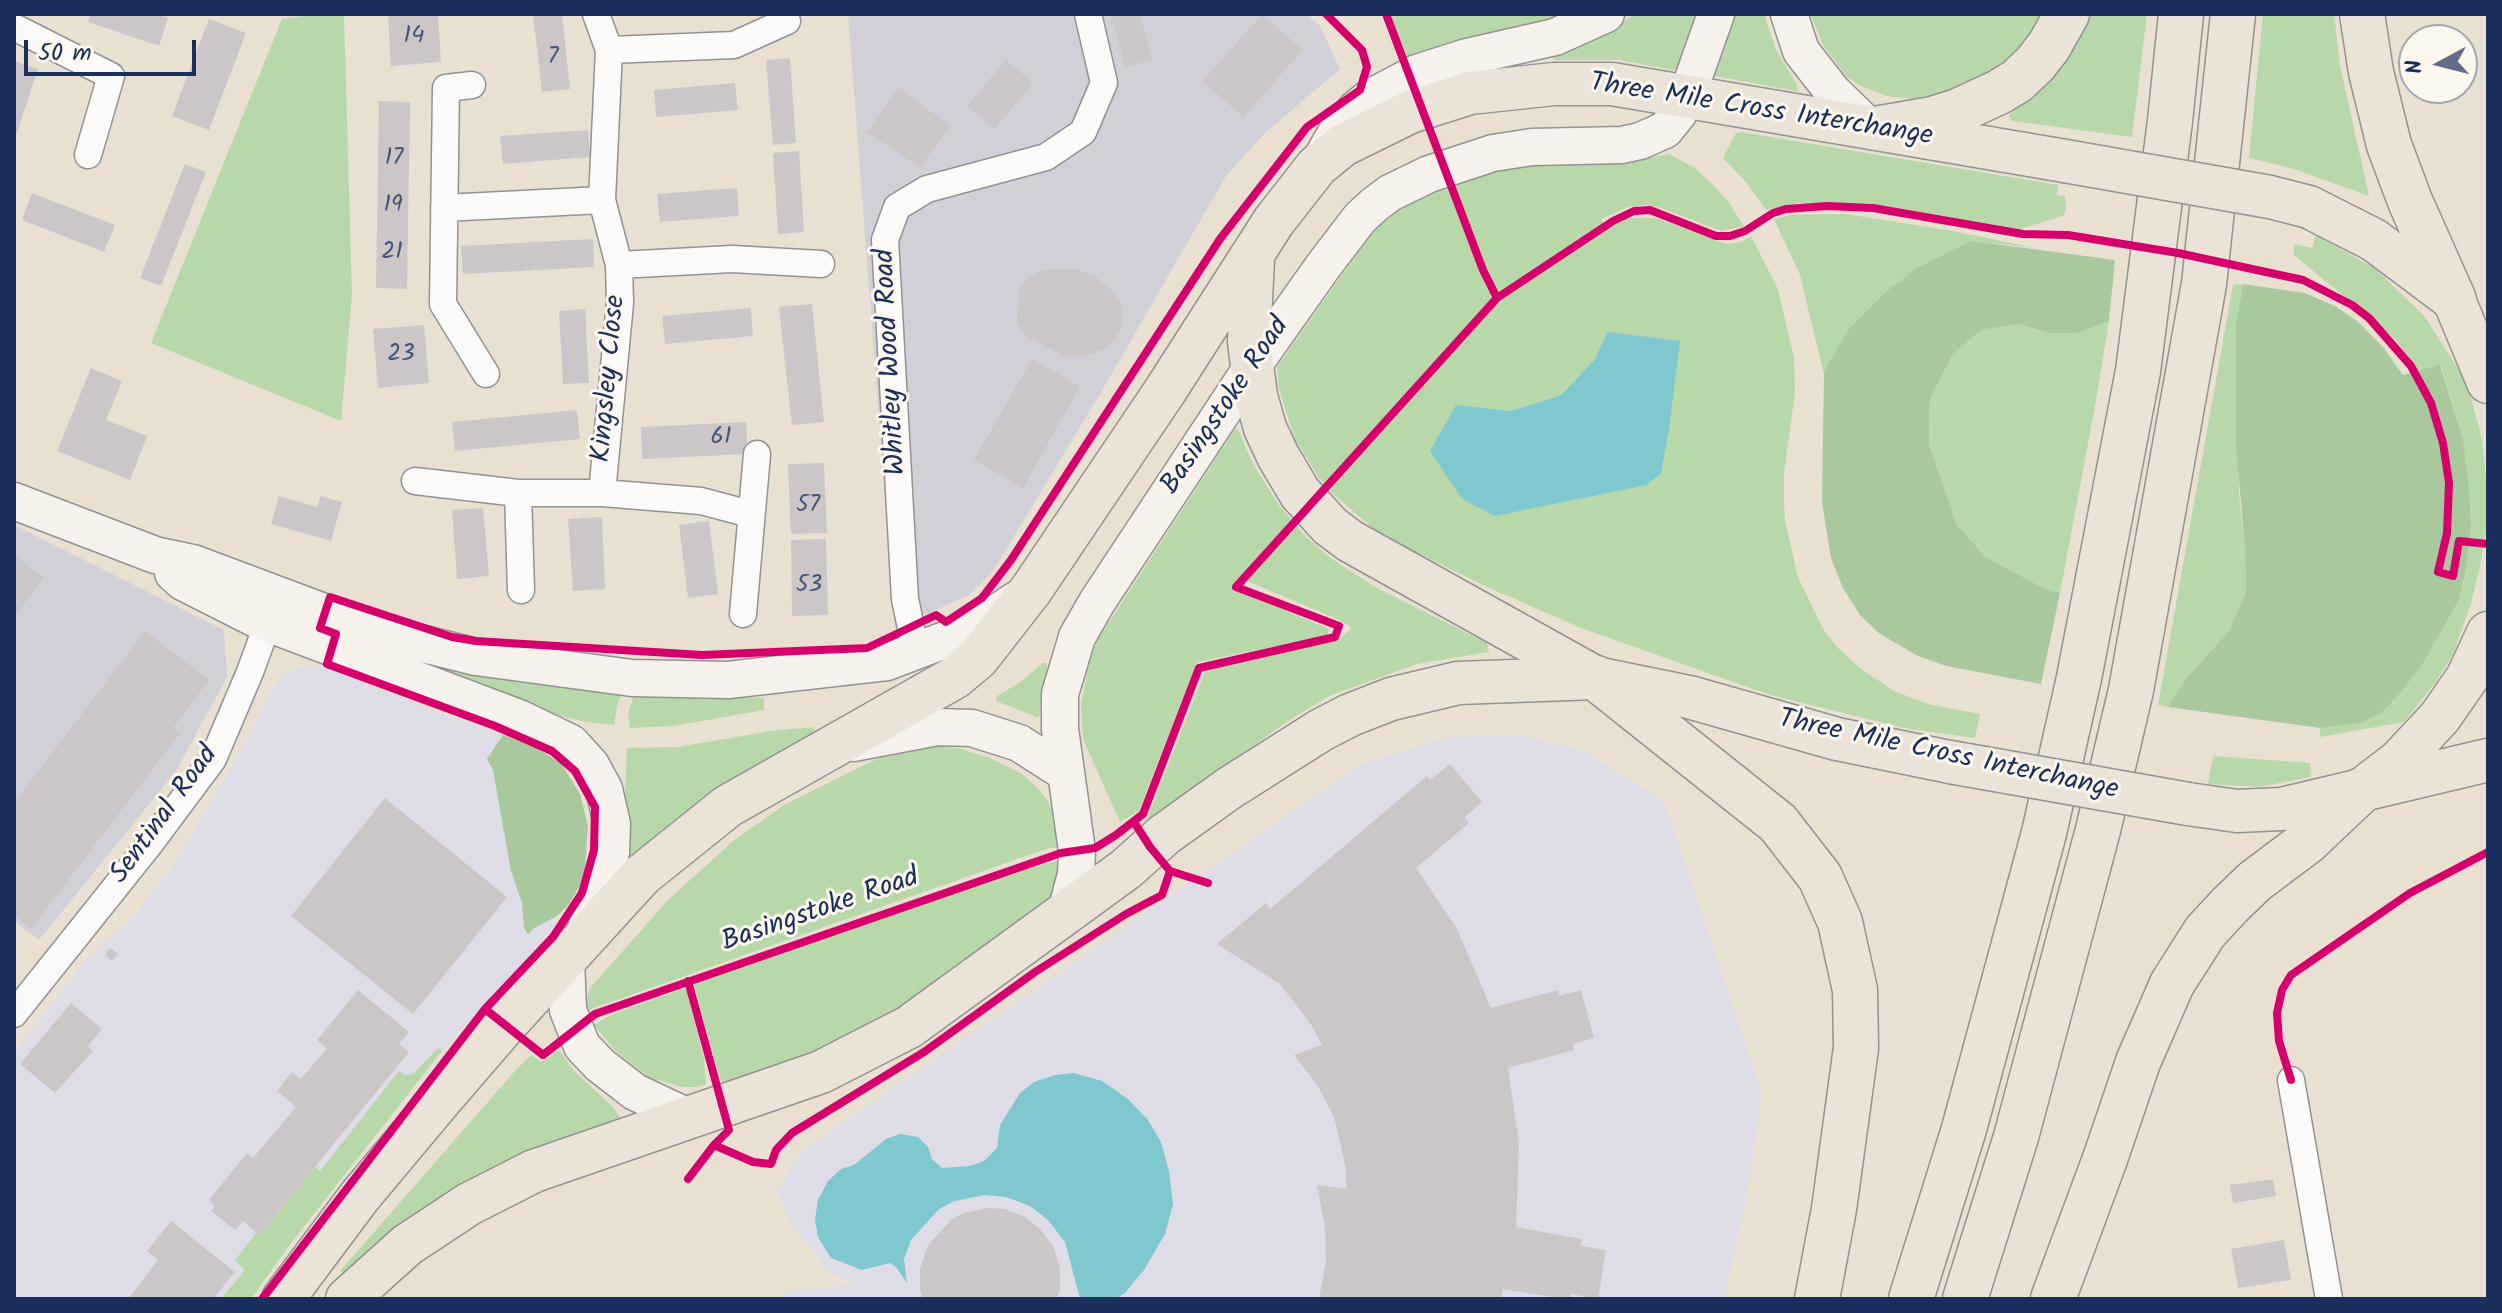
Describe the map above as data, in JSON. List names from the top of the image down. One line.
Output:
{"streets":{"highway":["Three Mile Cross Interchange"],"main road":["Basingstoke Road"],"street":["Whitley Wood Road","Kingsley Close","Sentinal Road"]},"crossings":[["Three Mile Cross Interchange","Basingstoke Road"]],"house_numbers":["14","7","17","19","21","23","61","57","53"],"scale_bar":"50 m","north":"left"}
